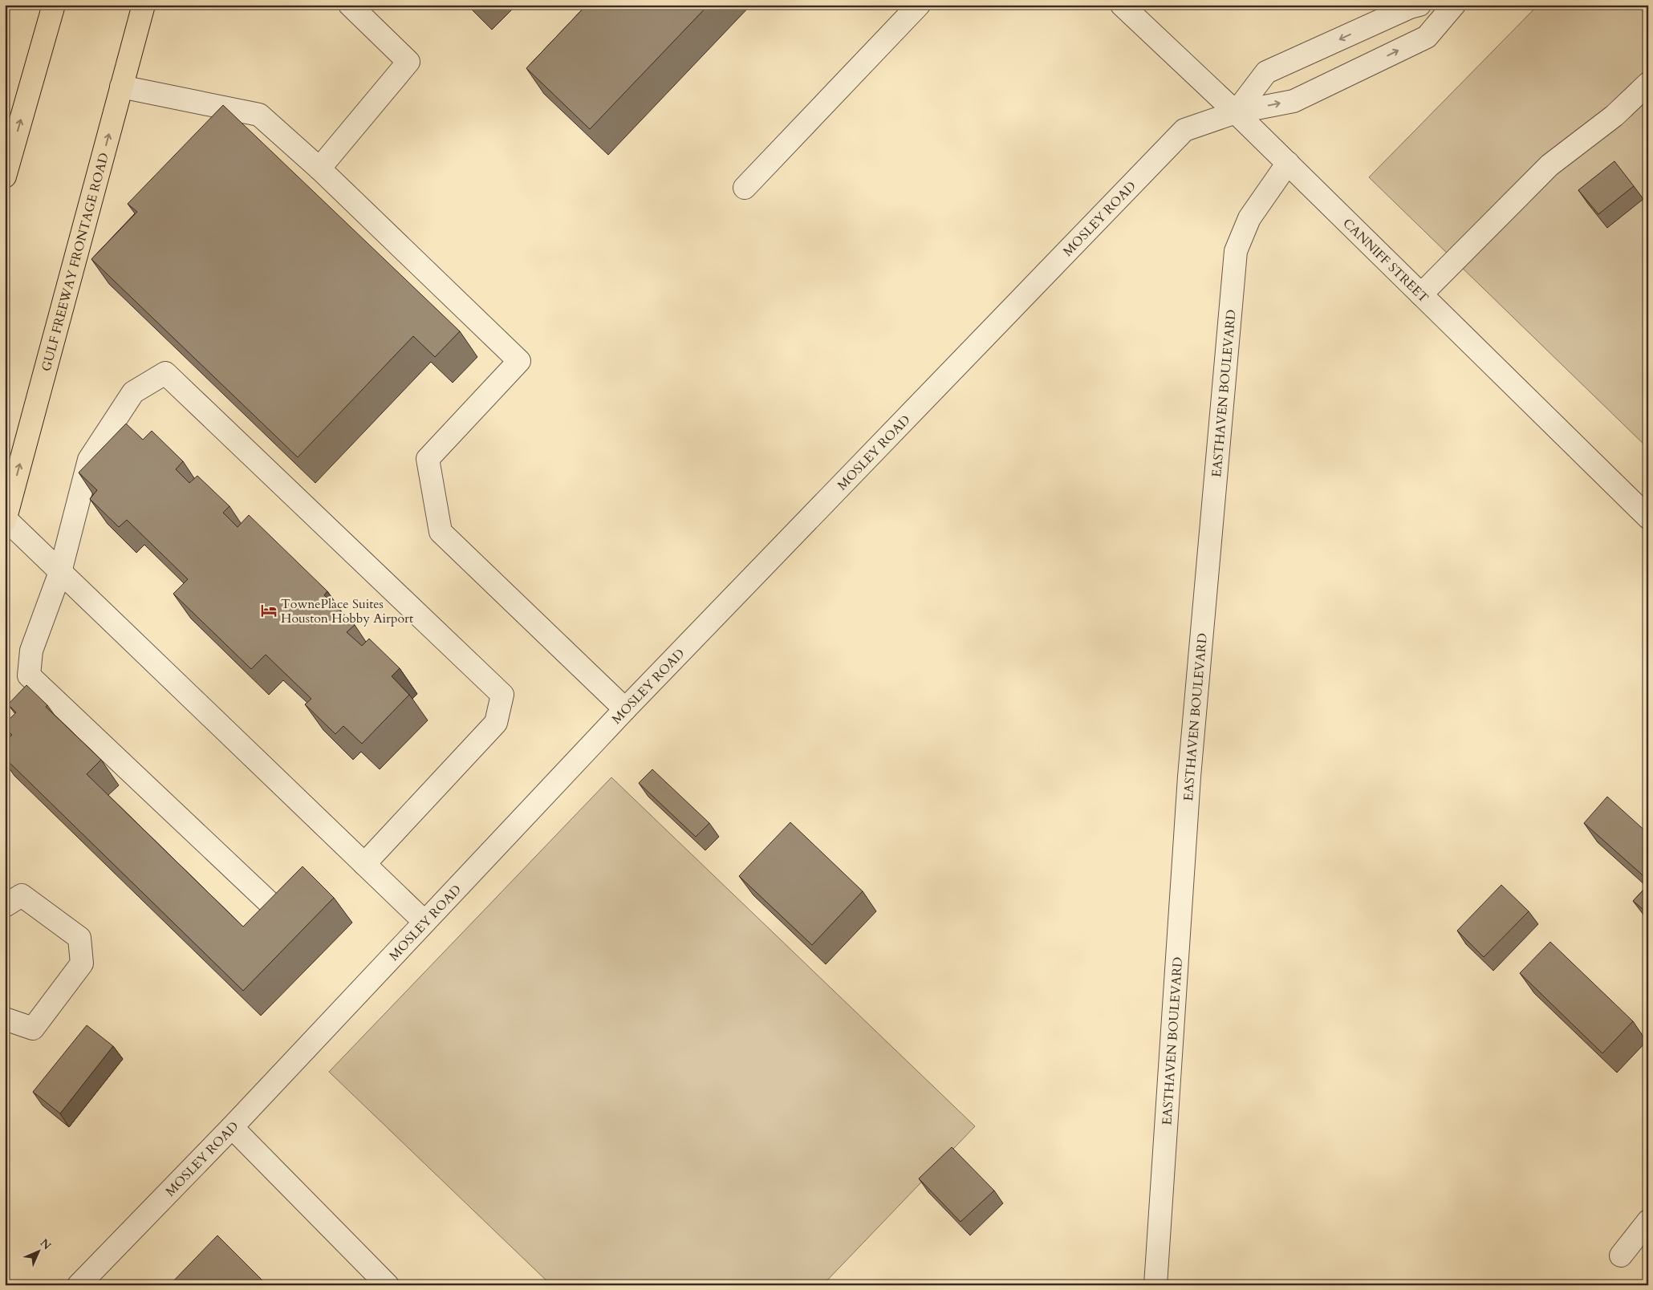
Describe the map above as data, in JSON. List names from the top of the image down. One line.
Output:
{"streets":{"main road":["GULF FREEWAY FRONTAGE ROAD"],"street":["MOSLEY ROAD","CANNIFF STREET","EASTHAVEN BOULEVARD"]},"crossings":[["MOSLEY ROAD","CANNIFF STREET"],["CANNIFF STREET","EASTHAVEN BOULEVARD"]],"one_way":["GULF FREEWAY FRONTAGE ROAD"],"places":{"hotel":["TownePlace Suites Houston Hobby Airport"]},"north":"top right"}
